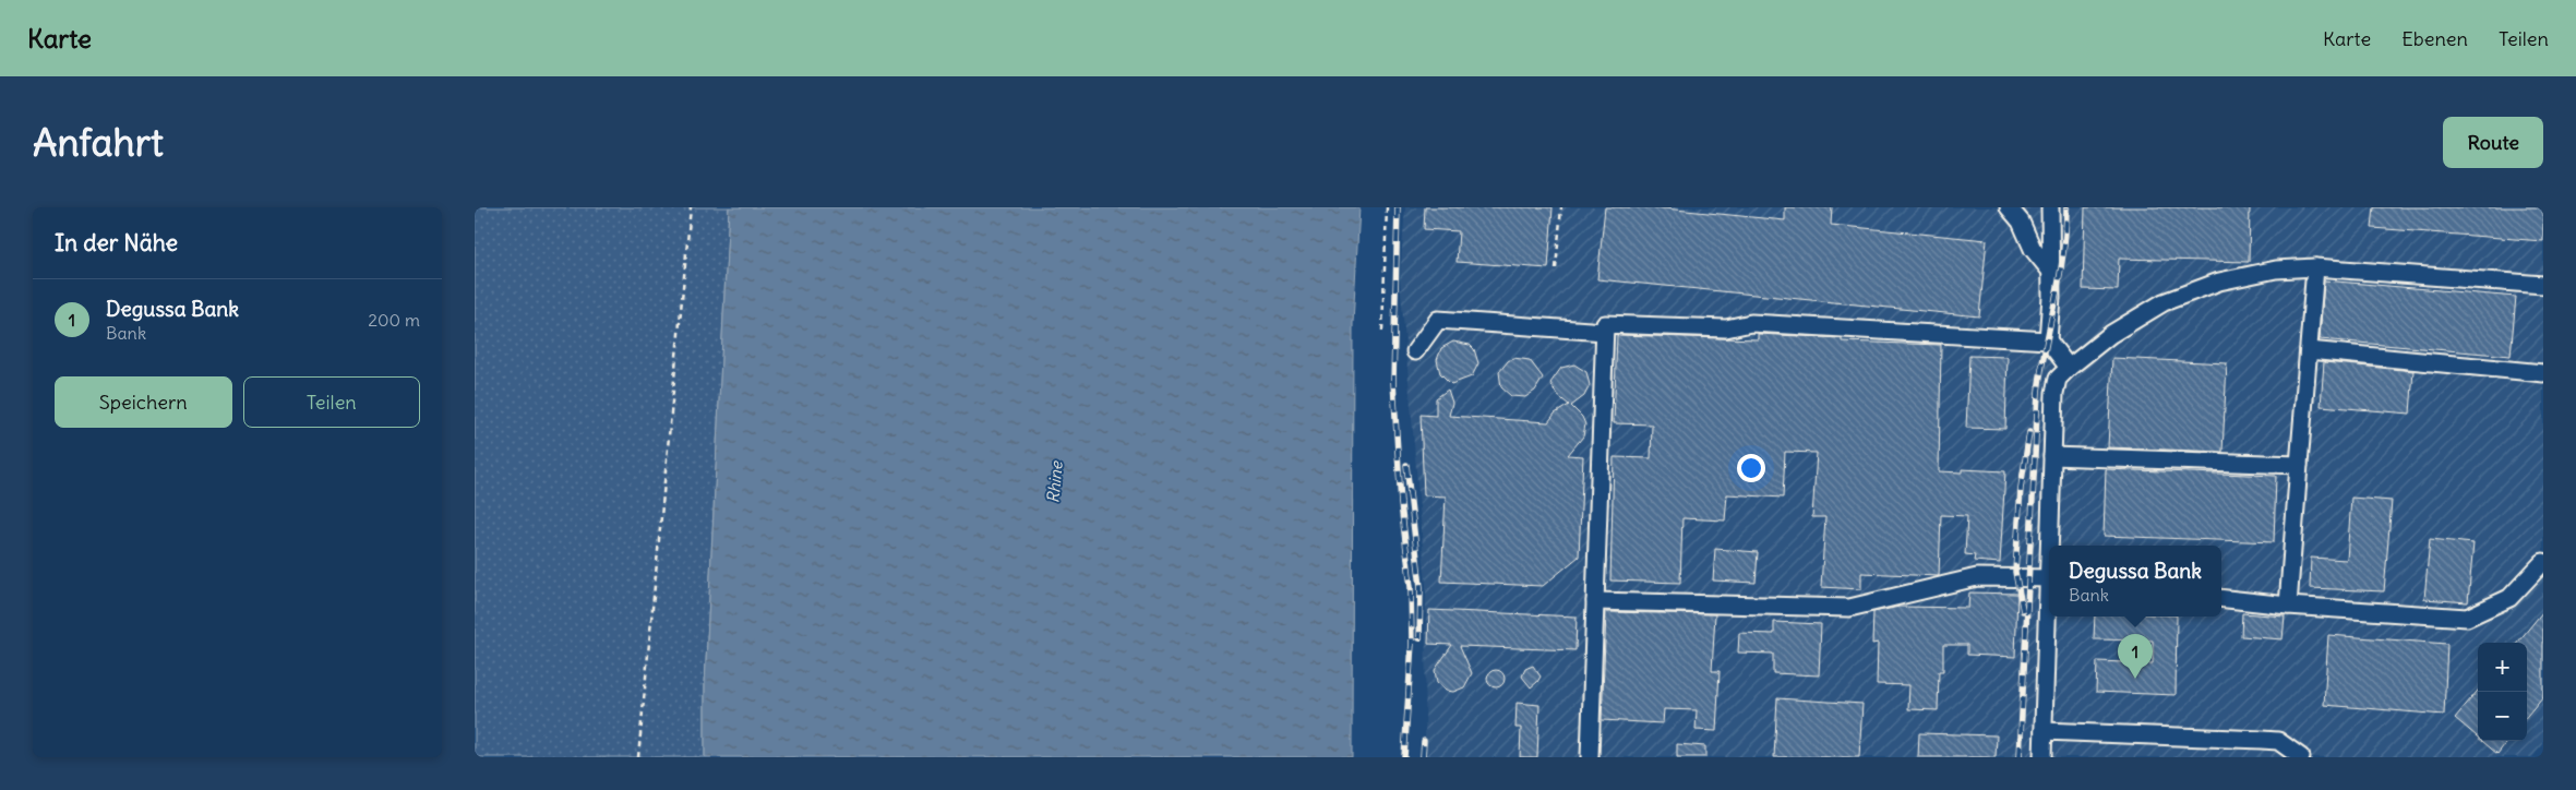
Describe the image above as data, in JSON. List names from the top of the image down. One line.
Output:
{"water":["Rhine"],"page":{"header":"Karte","nav":["Karte","Ebenen","Teilen"],"buttons":["Route",["Speichern","Teilen"]],"title":"Anfahrt","heading":"In der Nähe","list":[{"mark":"1","name":"Degussa Bank","note":"Bank","value":"200 m"}],"popup":["Degussa Bank","Bank"],"pins":"1","map_buttons":["+","−"]}}
